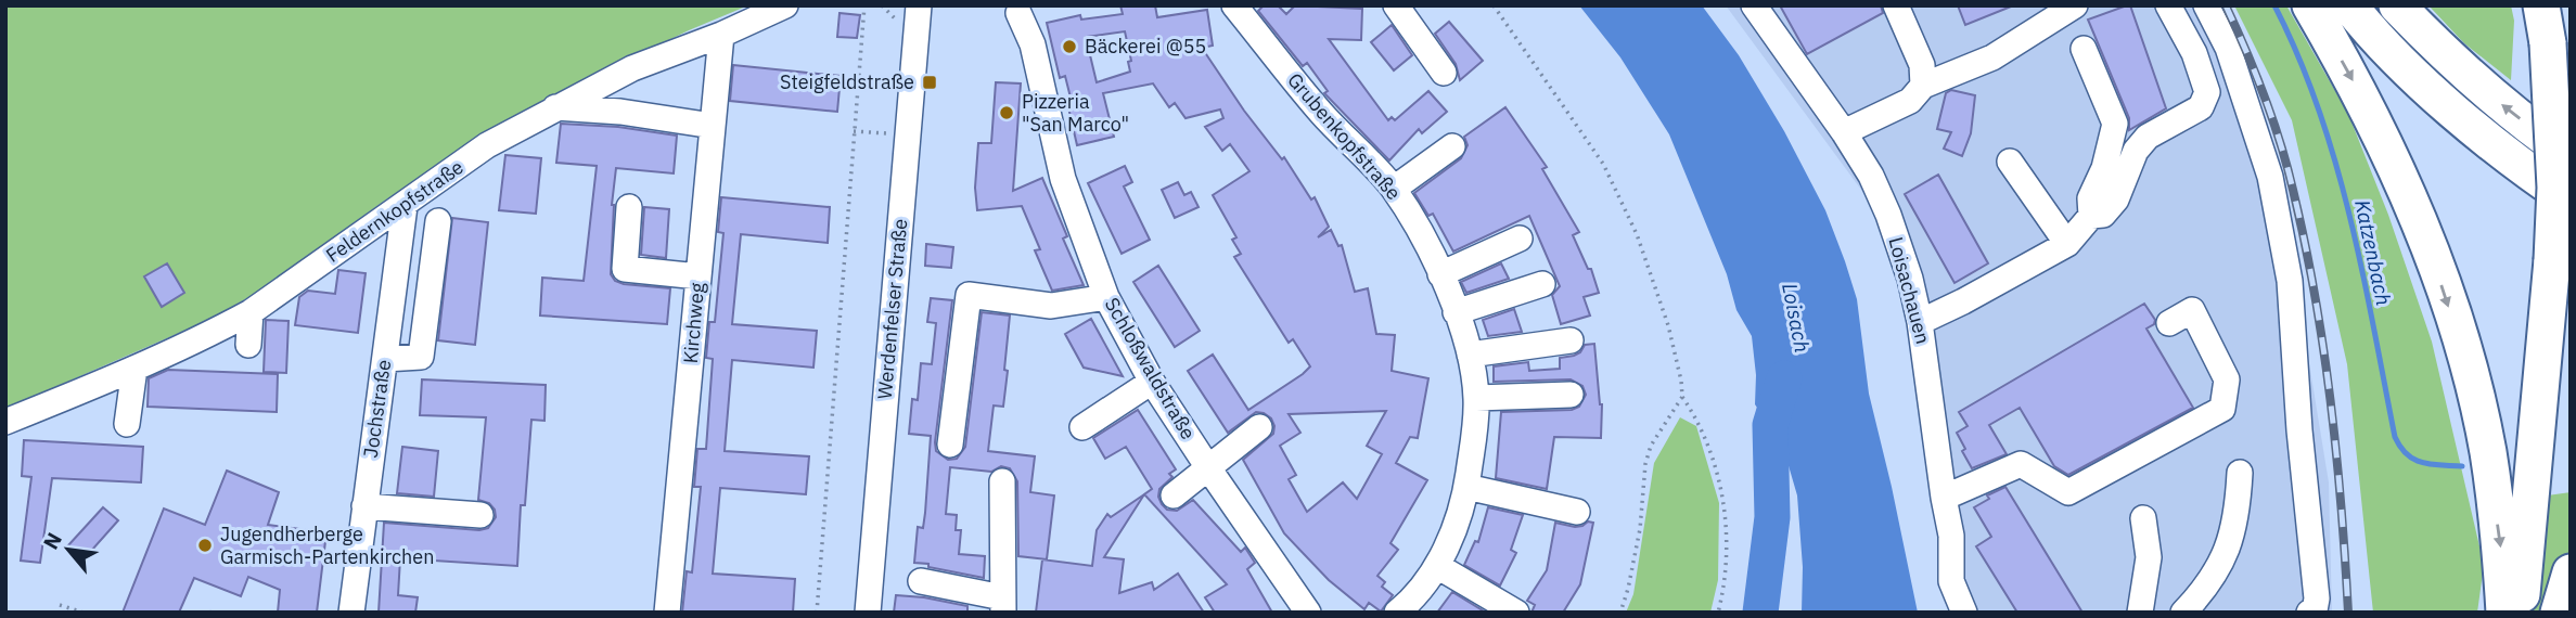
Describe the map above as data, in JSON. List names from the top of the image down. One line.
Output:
{"streets":{"street":["Grubenkopfstraße","Feldernkopfstraße","Loisachauen","Werdenfelser Straße","Kirchweg","Schloßwaldstraße","Jochstraße"]},"crossings":[["Feldernkopfstraße","Kirchweg"],["Feldernkopfstraße","Jochstraße"]],"water":["Katzenbach","Loisach"],"places":{"other":["Bäckerei @55","Pizzeria \"San Marco\"","Jugendherberge Garmisch-Partenkirchen"],"transit":["Steigfeldstraße"]},"north":"top left"}
